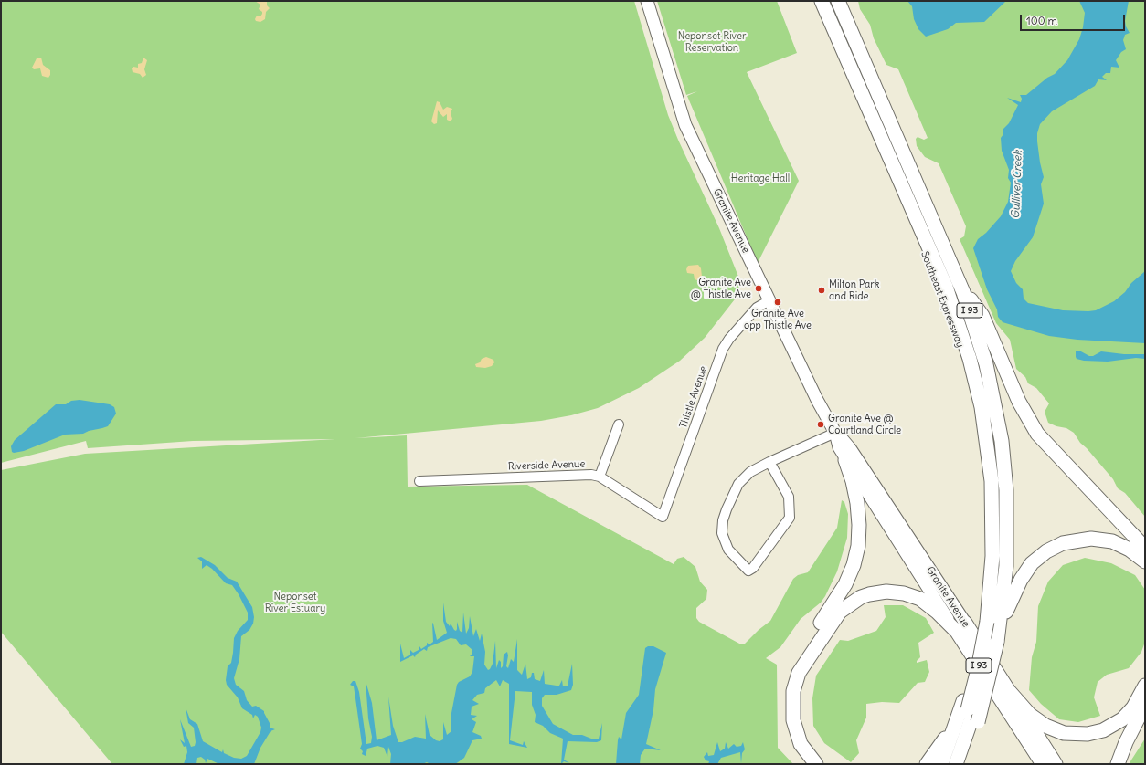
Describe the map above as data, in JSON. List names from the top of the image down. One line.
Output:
{"streets":{"highway":["Granite Avenue","Southeast Expressway","I 93"],"street":["Thistle Avenue","Riverside Avenue"]},"crossings":[["Granite Avenue","Thistle Avenue"],["Southeast Expressway","I 93"],["Thistle Avenue","Riverside Avenue"]],"water":["Gulliver Creek"],"parks":["Neponset River Reservation","Heritage Hall","Neponset River Estuary"],"places":["Granite Ave @ Thistle Ave","Milton Park and Ride","Granite Ave opp Thistle Ave","Granite Ave @ Courtland Circle"],"scale_bar":"100 m"}
